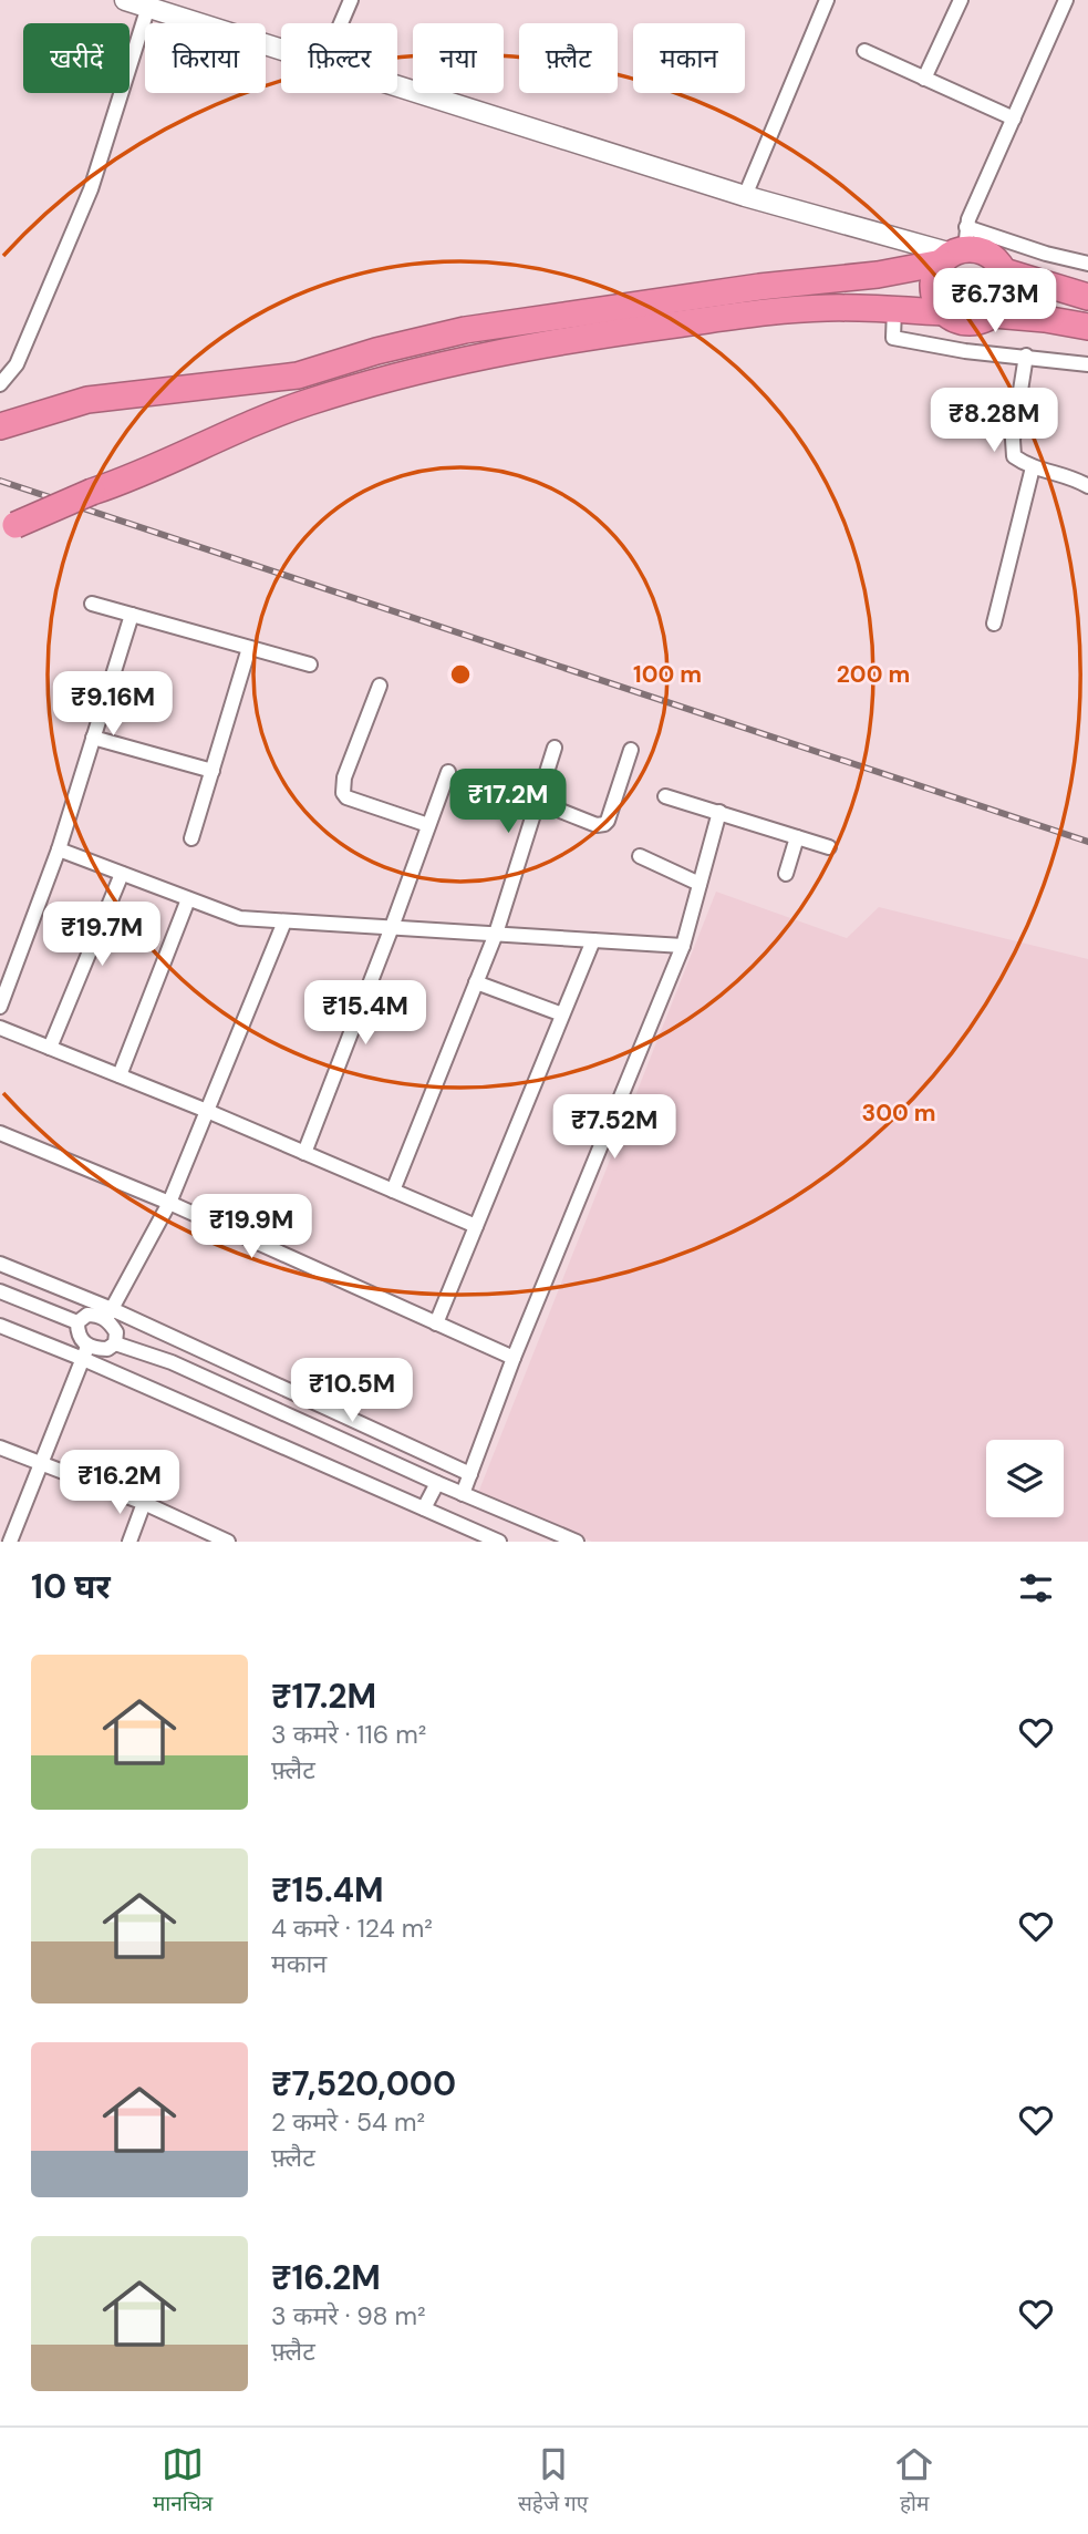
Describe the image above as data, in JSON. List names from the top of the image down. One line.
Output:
{"page":{"chip":["खरीदें","किराया","फ़िल्टर","नया","फ़्लैट","मकान"],"price":["₹6.73M","₹8.28M","₹9.16M","₹17.2M","₹19.7M","₹15.4M","₹7.52M","₹19.9M","₹10.5M","₹16.2M"],"heading":"10 घर","list":[{"name":"₹17.2M","note":"3 कमरे · 116 m² · फ़्लैट"},{"name":"₹15.4M","note":"4 कमरे · 124 m² · मकान"},{"name":"₹7,520,000","note":"2 कमरे · 54 m² · फ़्लैट"},{"name":"₹16.2M","note":"3 कमरे · 98 m² · फ़्लैट"}],"tabs":["मानचित्र","सहेजे गए","होम"]},"rings":["100 m","200 m","300 m"]}
